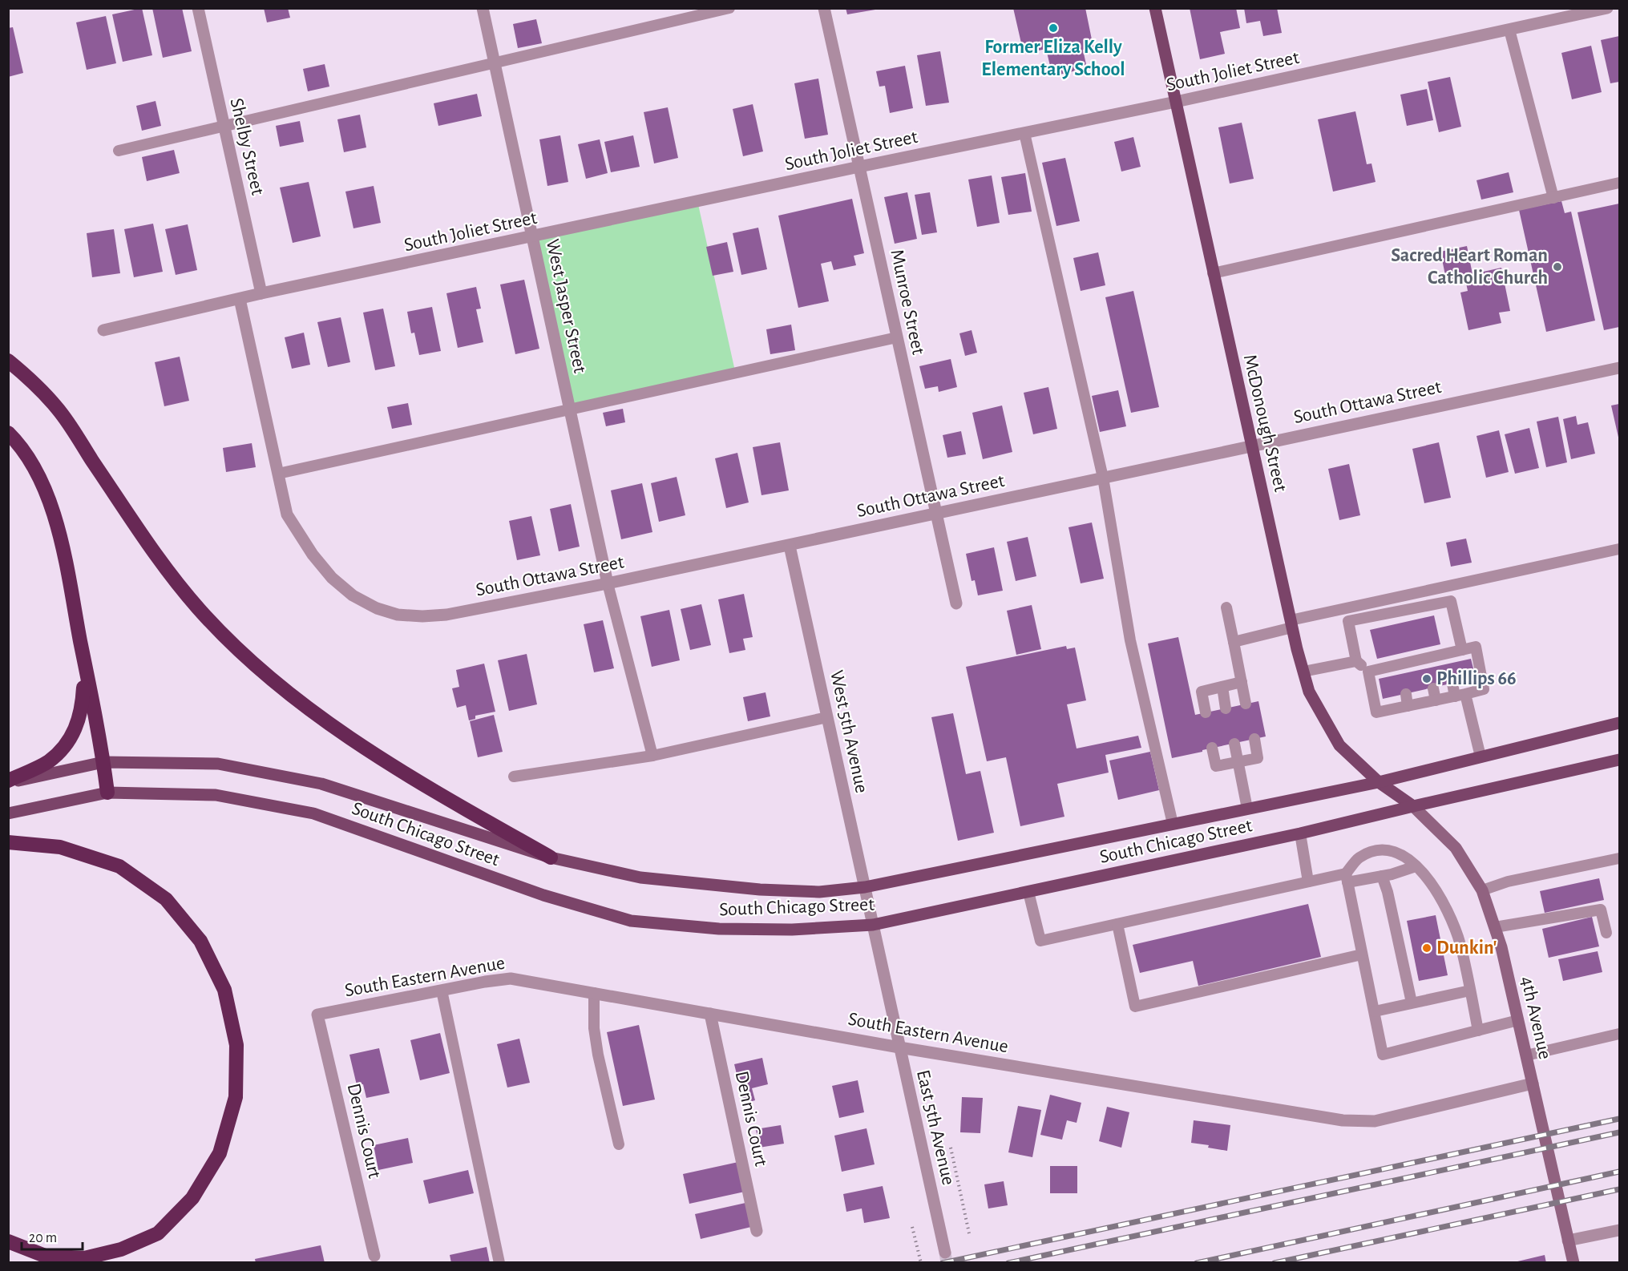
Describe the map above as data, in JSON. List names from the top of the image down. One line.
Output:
{"streets":{"main road":["McDonough Street","South Chicago Street"],"street":["South Joliet Street","Shelby Street","Munroe Street","West Jasper Street","South Ottawa Street","West 5th Avenue","South Eastern Avenue","4th Avenue","Dennis Court","East 5th Avenue"]},"crossings":[["South Joliet Street","Shelby Street"],["South Joliet Street","Munroe Street"],["South Joliet Street","West Jasper Street"],["South Joliet Street","McDonough Street"],["Munroe Street","South Ottawa Street"],["West Jasper Street","South Ottawa Street"],["South Ottawa Street","McDonough Street"],["South Ottawa Street","West 5th Avenue"],["McDonough Street","South Chicago Street"],["McDonough Street","4th Avenue"],["West 5th Avenue","South Chicago Street"],["West 5th Avenue","East 5th Avenue"],["South Chicago Street","4th Avenue"],["South Chicago Street","East 5th Avenue"],["South Eastern Avenue","4th Avenue"],["South Eastern Avenue","Dennis Court"],["South Eastern Avenue","East 5th Avenue"]],"places":["Former Eliza Kelly Elementary School","Sacred Heart Roman Catholic Church","Phillips 66","Dunkin'"],"scale_bar":"20 m"}
